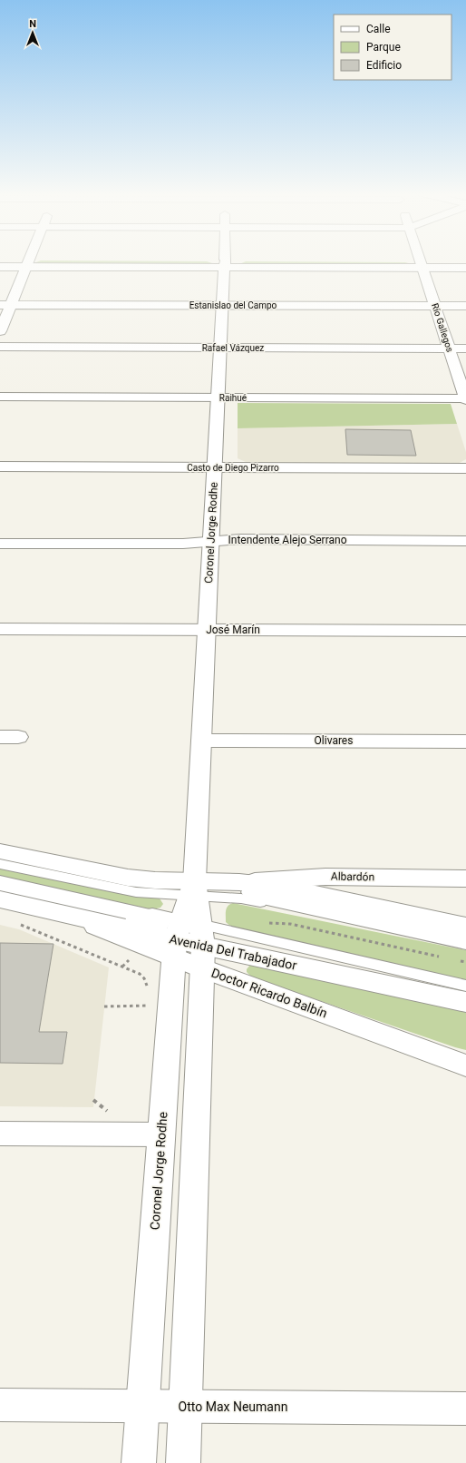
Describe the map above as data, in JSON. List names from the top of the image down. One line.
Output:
{"streets":{"street":["Estanislao del Campo","Río Gallegos","Rafael Vázquez","Raihué","Casto de Diego Pizarro","Coronel Jorge Rodhe","Intendente Alejo Serrano","José Marín","Olivares","Albardón","Avenida Del Trabajador","Doctor Ricardo Balbín","Otto Max Neumann"]},"crossings":[["Estanislao del Campo","Río Gallegos"],["Estanislao del Campo","Coronel Jorge Rodhe"],["Río Gallegos","Rafael Vázquez"],["Río Gallegos","Raihué"],["Rafael Vázquez","Coronel Jorge Rodhe"],["Raihué","Coronel Jorge Rodhe"],["Casto de Diego Pizarro","Coronel Jorge Rodhe"],["Coronel Jorge Rodhe","Intendente Alejo Serrano"],["Coronel Jorge Rodhe","José Marín"],["Coronel Jorge Rodhe","Olivares"],["Coronel Jorge Rodhe","Avenida Del Trabajador"],["Coronel Jorge Rodhe","Doctor Ricardo Balbín"],["Coronel Jorge Rodhe","Otto Max Neumann"],["Avenida Del Trabajador","Doctor Ricardo Balbín"]],"legend":["Calle","Parque","Edificio"],"north":"top"}
